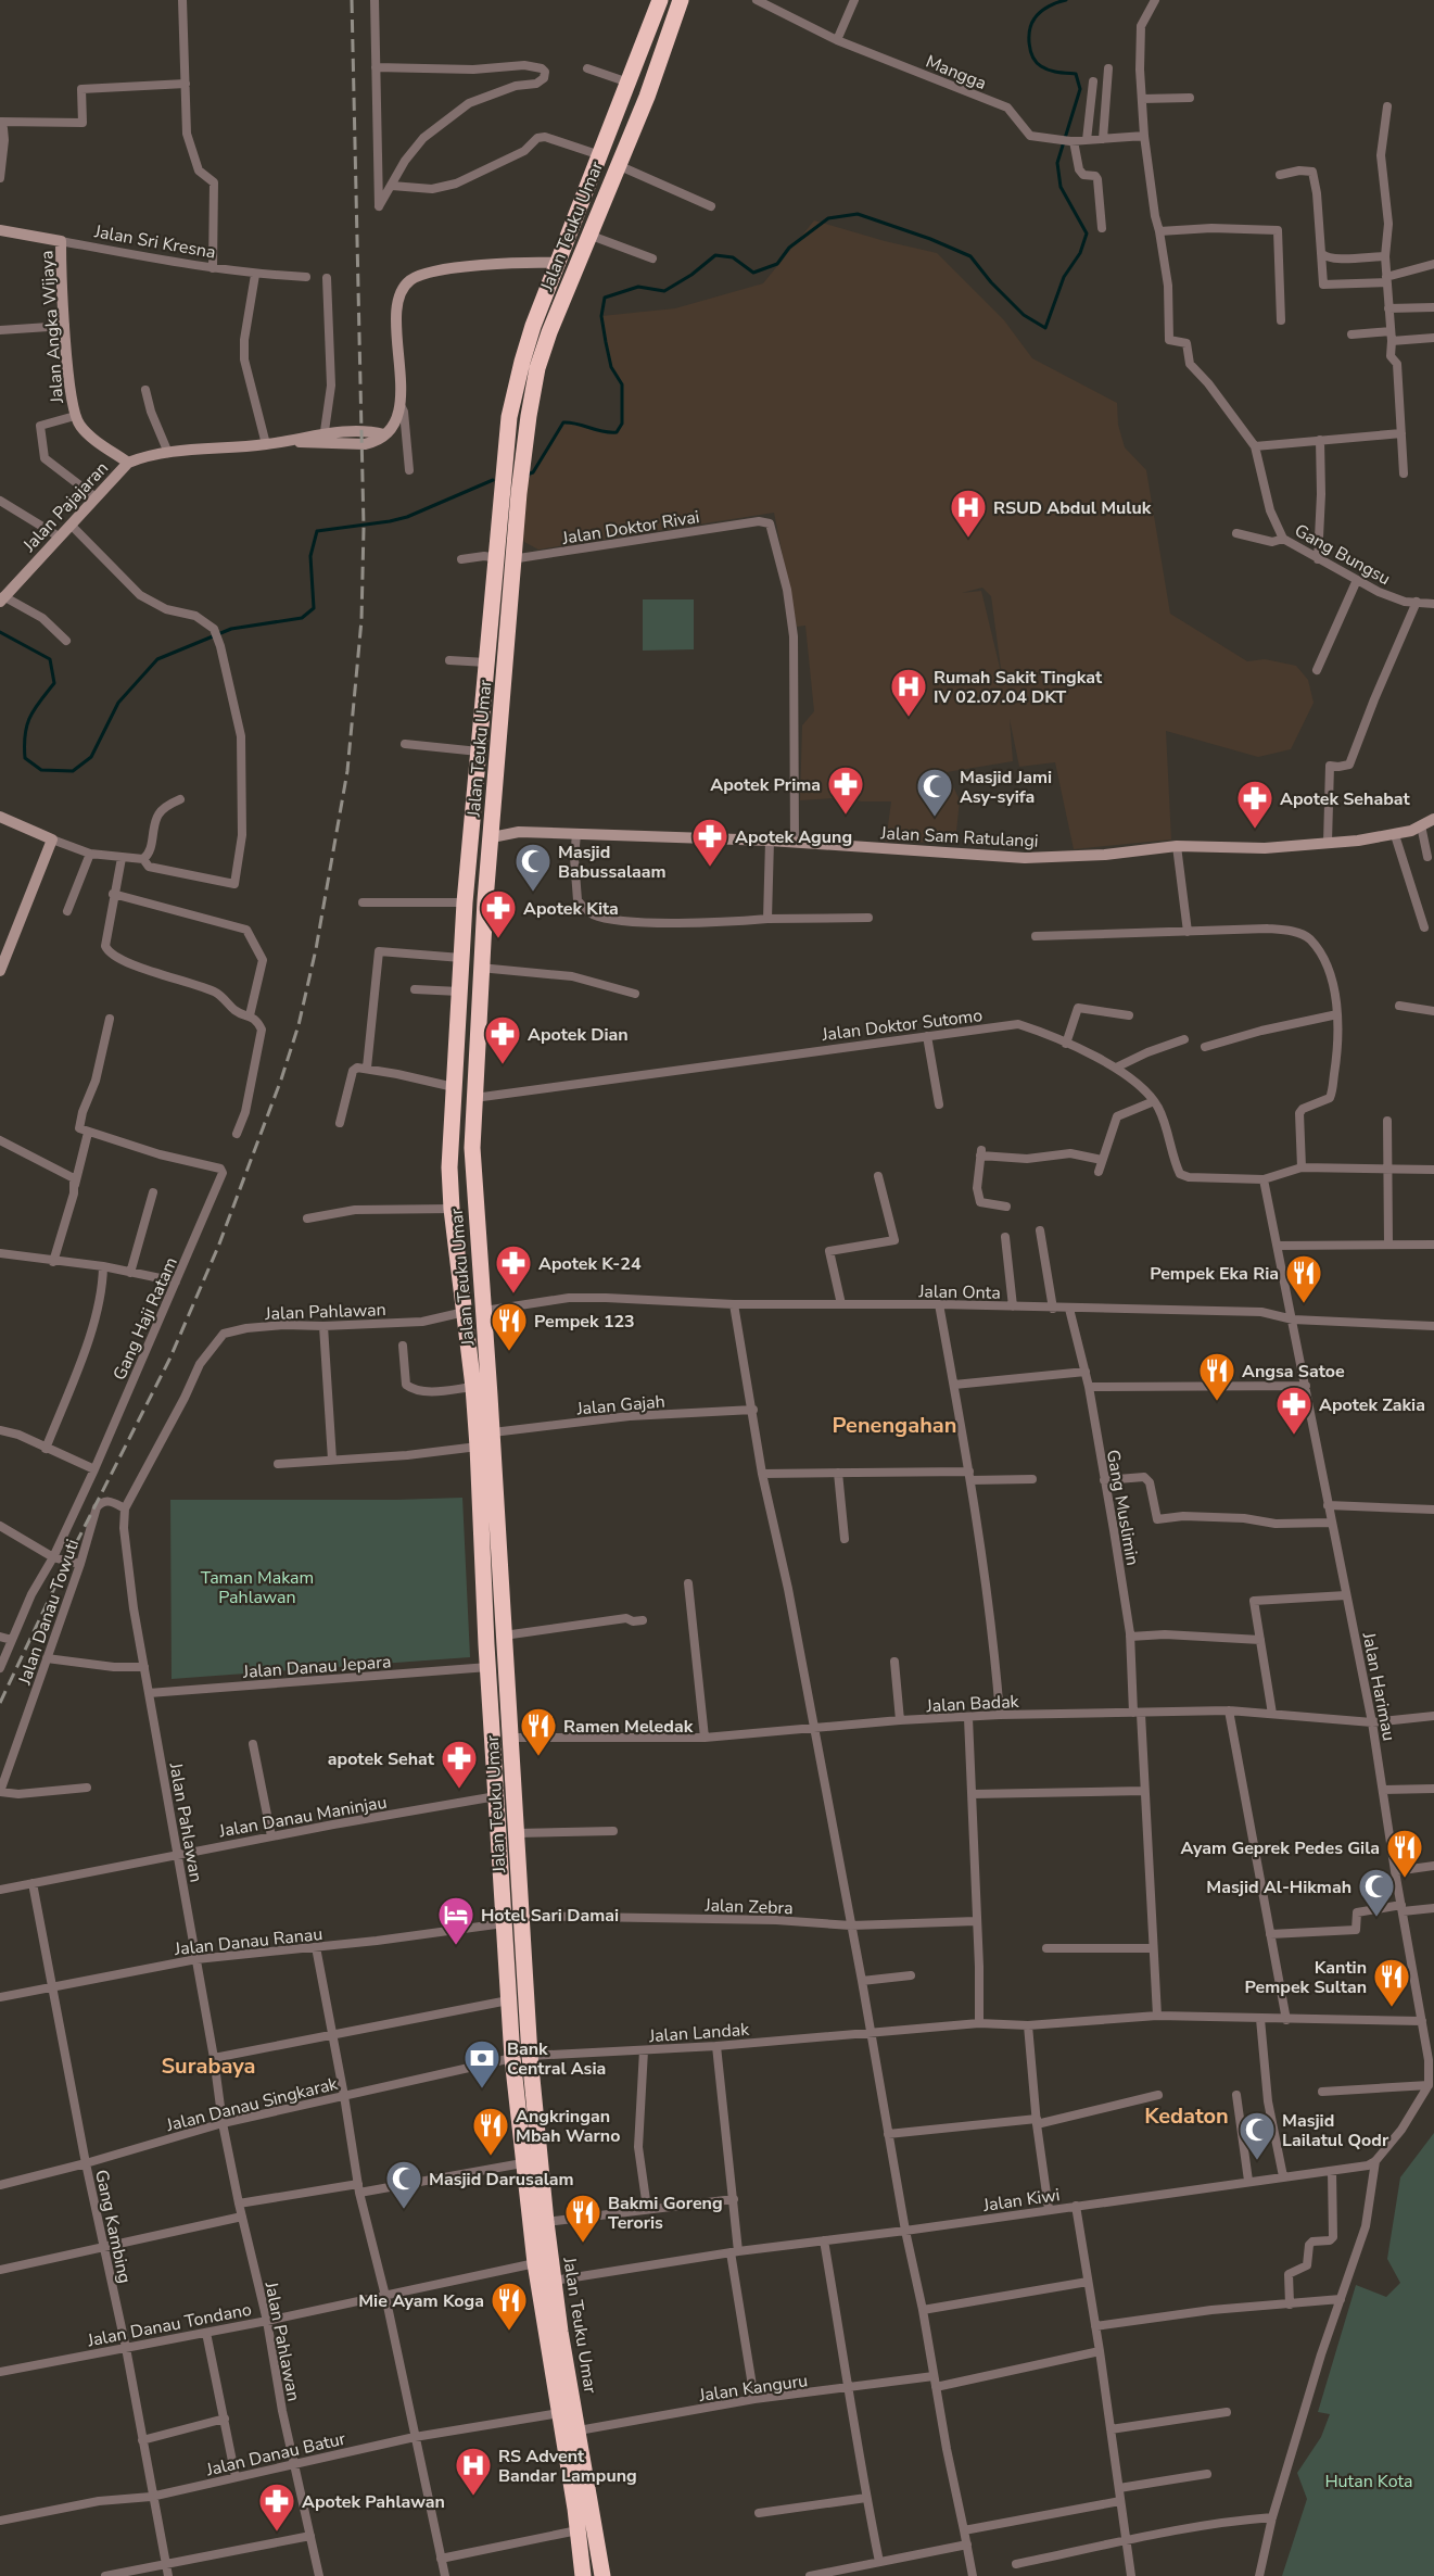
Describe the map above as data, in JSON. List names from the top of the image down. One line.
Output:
{"streets":{"highway":["Jalan Teuku Umar"],"street":["Mangga","Jalan Sri Kresna","Jalan Angka Wijaya","Jalan Pajajaran","Jalan Doktor Rivai","Gang Bungsu","Jalan Sam Ratulangi","Jalan Doktor Sutomo","Jalan Onta","Jalan Pahlawan","Gang Haji Ratam","Jalan Gajah","Gang Muslimin","Jalan Danau Towuti","Jalan Danau Jepara","Jalan Harimau","Jalan Badak","Jalan Danau Maninjau","Jalan Zebra","Jalan Danau Ranau","Jalan Landak","Jalan Danau Singkarak","Jalan Kiwi","Gang Kambing","Jalan Danau Tondano","Jalan Kanguru","Jalan Danau Batur"]},"crossings":[["Jalan Teuku Umar","Jalan Doktor Rivai"],["Jalan Teuku Umar","Jalan Sam Ratulangi"],["Jalan Teuku Umar","Jalan Doktor Sutomo"],["Jalan Teuku Umar","Jalan Onta"],["Jalan Teuku Umar","Jalan Pahlawan"],["Jalan Teuku Umar","Jalan Gajah"],["Jalan Teuku Umar","Jalan Danau Jepara"],["Jalan Teuku Umar","Jalan Badak"],["Jalan Teuku Umar","Jalan Danau Maninjau"],["Jalan Teuku Umar","Jalan Zebra"],["Jalan Teuku Umar","Jalan Danau Ranau"],["Jalan Teuku Umar","Jalan Landak"],["Jalan Teuku Umar","Jalan Danau Singkarak"],["Jalan Teuku Umar","Jalan Kiwi"],["Jalan Teuku Umar","Jalan Danau Tondano"],["Jalan Teuku Umar","Jalan Kanguru"],["Jalan Teuku Umar","Jalan Danau Batur"],["Jalan Sri Kresna","Jalan Angka Wijaya"],["Jalan Angka Wijaya","Jalan Pajajaran"],["Jalan Doktor Rivai","Jalan Sam Ratulangi"],["Jalan Doktor Sutomo","Jalan Harimau"],["Jalan Onta","Gang Muslimin"],["Jalan Onta","Jalan Harimau"],["Jalan Pahlawan","Jalan Danau Towuti"],["Jalan Pahlawan","Jalan Danau Jepara"],["Jalan Pahlawan","Jalan Danau Maninjau"],["Jalan Pahlawan","Jalan Danau Ranau"],["Jalan Pahlawan","Jalan Danau Singkarak"],["Jalan Pahlawan","Jalan Danau Tondano"],["Jalan Pahlawan","Jalan Danau Batur"],["Gang Muslimin","Jalan Badak"],["Gang Muslimin","Jalan Landak"],["Jalan Harimau","Jalan Badak"],["Jalan Harimau","Jalan Landak"],["Jalan Danau Maninjau","Gang Kambing"],["Jalan Danau Ranau","Gang Kambing"],["Jalan Danau Singkarak","Gang Kambing"],["Gang Kambing","Jalan Danau Tondano"],["Gang Kambing","Jalan Danau Batur"]],"districts":["Penengahan","Surabaya","Kedaton"],"parks":["Taman Makam Pahlawan","Hutan Kota"],"places":{"hospital":["RSUD Abdul Muluk","Rumah Sakit Tingkat IV 02.07.04 DKT","RS Advent Bandar Lampung"],"pharmacy":["Apotek Prima","Apotek Sehabat","Apotek Agung","Apotek Kita","Apotek Dian","Apotek K-24","Apotek Zakia","apotek Sehat","Apotek Pahlawan"],"mosque":["Masjid Jami Asy-syifa","Masjid Babussalaam","Masjid Al-Hikmah","Masjid Lailatul Qodr","Masjid Darusalam"],"restaurant":["Pempek Eka Ria","Pempek 123","Angsa Satoe","Ramen Meledak","Ayam Geprek Pedes Gila","Kantin Pempek Sultan","Angkringan Mbah Warno","Bakmi Goreng Teroris","Mie Ayam Koga"],"hotel":["Hotel Sari Damai"],"bank":["Bank Central Asia"]}}
